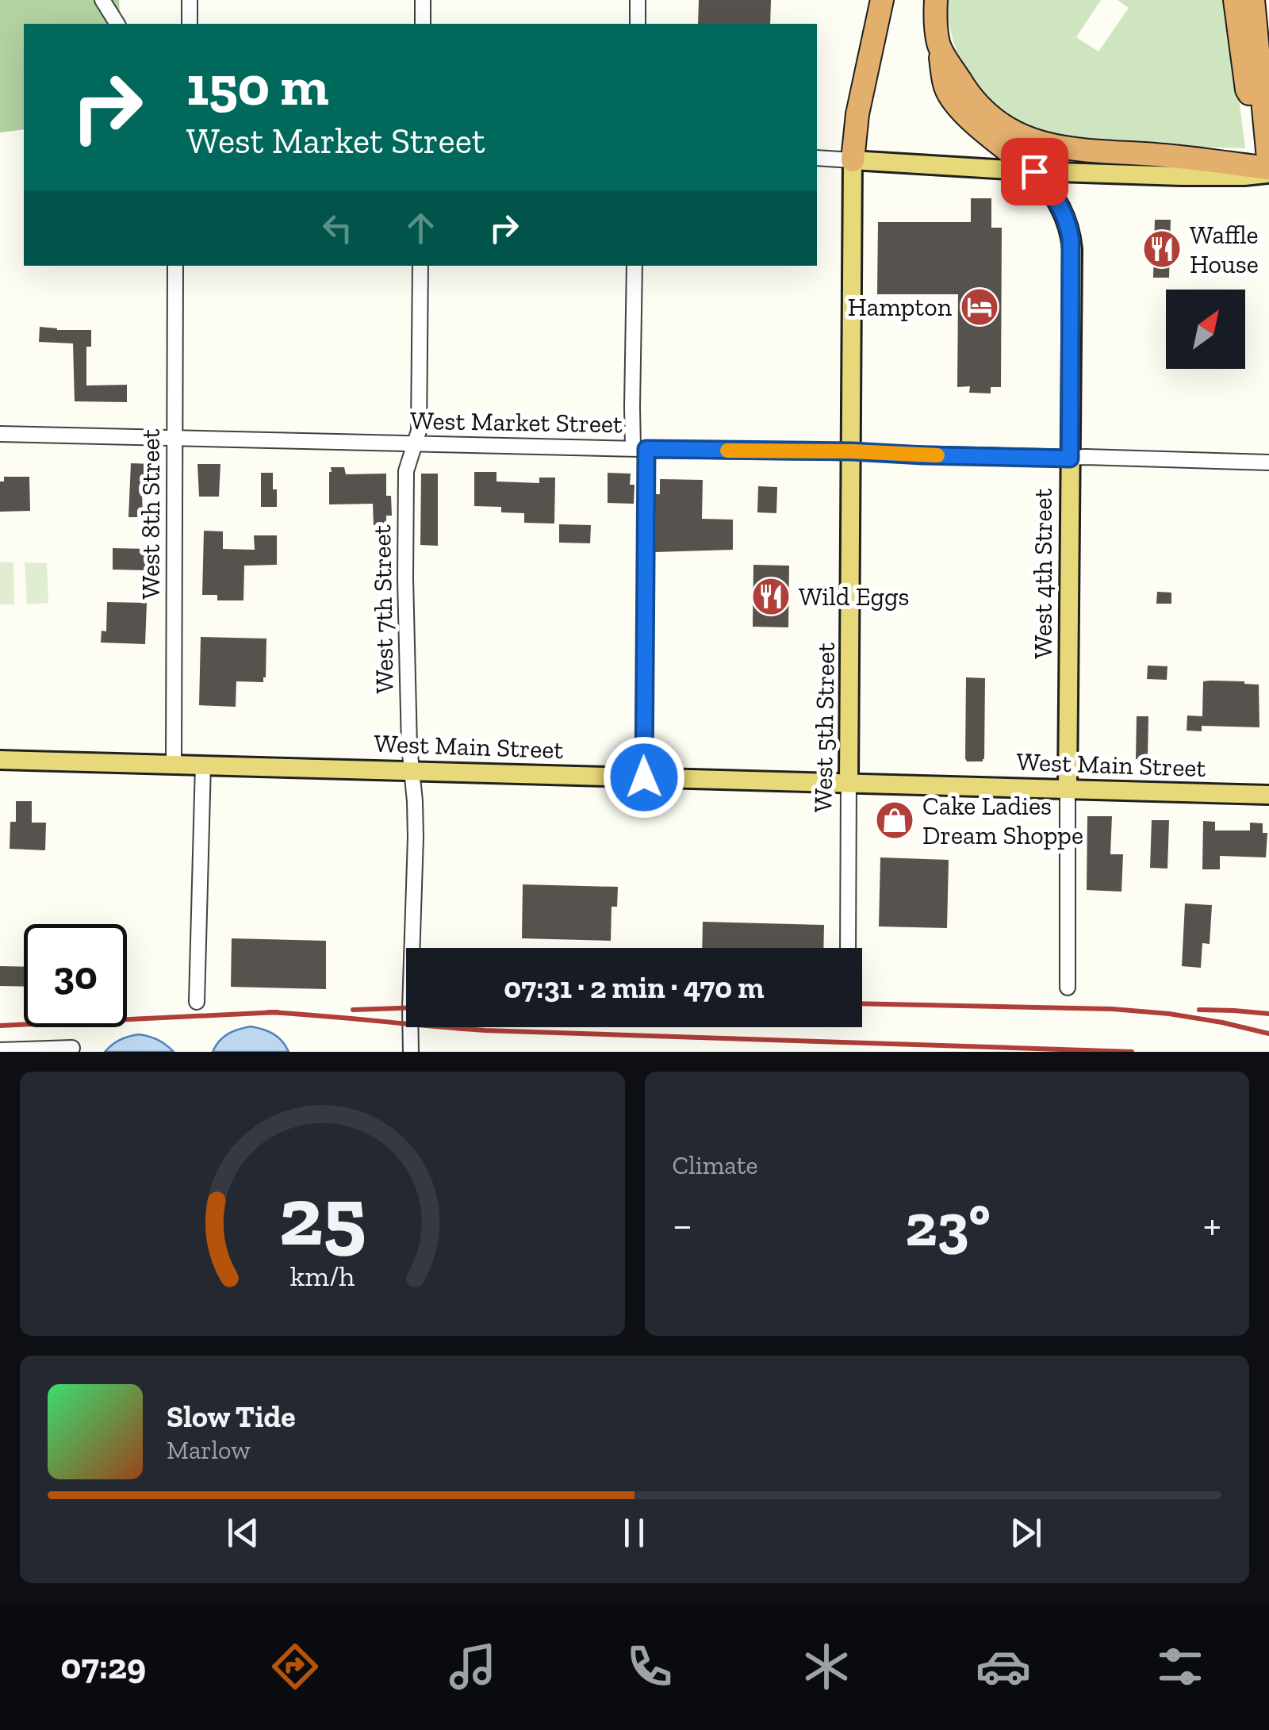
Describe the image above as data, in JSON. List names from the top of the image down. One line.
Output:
{"streets":{"main road":["West 4th Street","West 5th Street","West Main Street"],"street":["West Market Street","West 8th Street","West 7th Street"]},"crossings":[["West Market Street","West 8th Street"],["West Market Street","West 4th Street"],["West Market Street","West 7th Street"],["West Market Street","West 5th Street"],["West 8th Street","West Main Street"],["West 4th Street","West Main Street"],["West 7th Street","West Main Street"],["West 5th Street","West Main Street"]],"places":{"restaurant":["Waffle House","Wild Eggs"],"hotel":["Hampton"],"shop":["Cake Ladies Dream Shoppe"]},"north":"top right","page":{"turn":["150 m","West Market Street"],"limit":"30","trip":"07:31 · 2 min · 470 m","tile":"Climate","heat":["−","23°","+"],"song":["Slow Tide","Marlow"],"tabs":"07:29","gauge":["25","km/h"]}}
